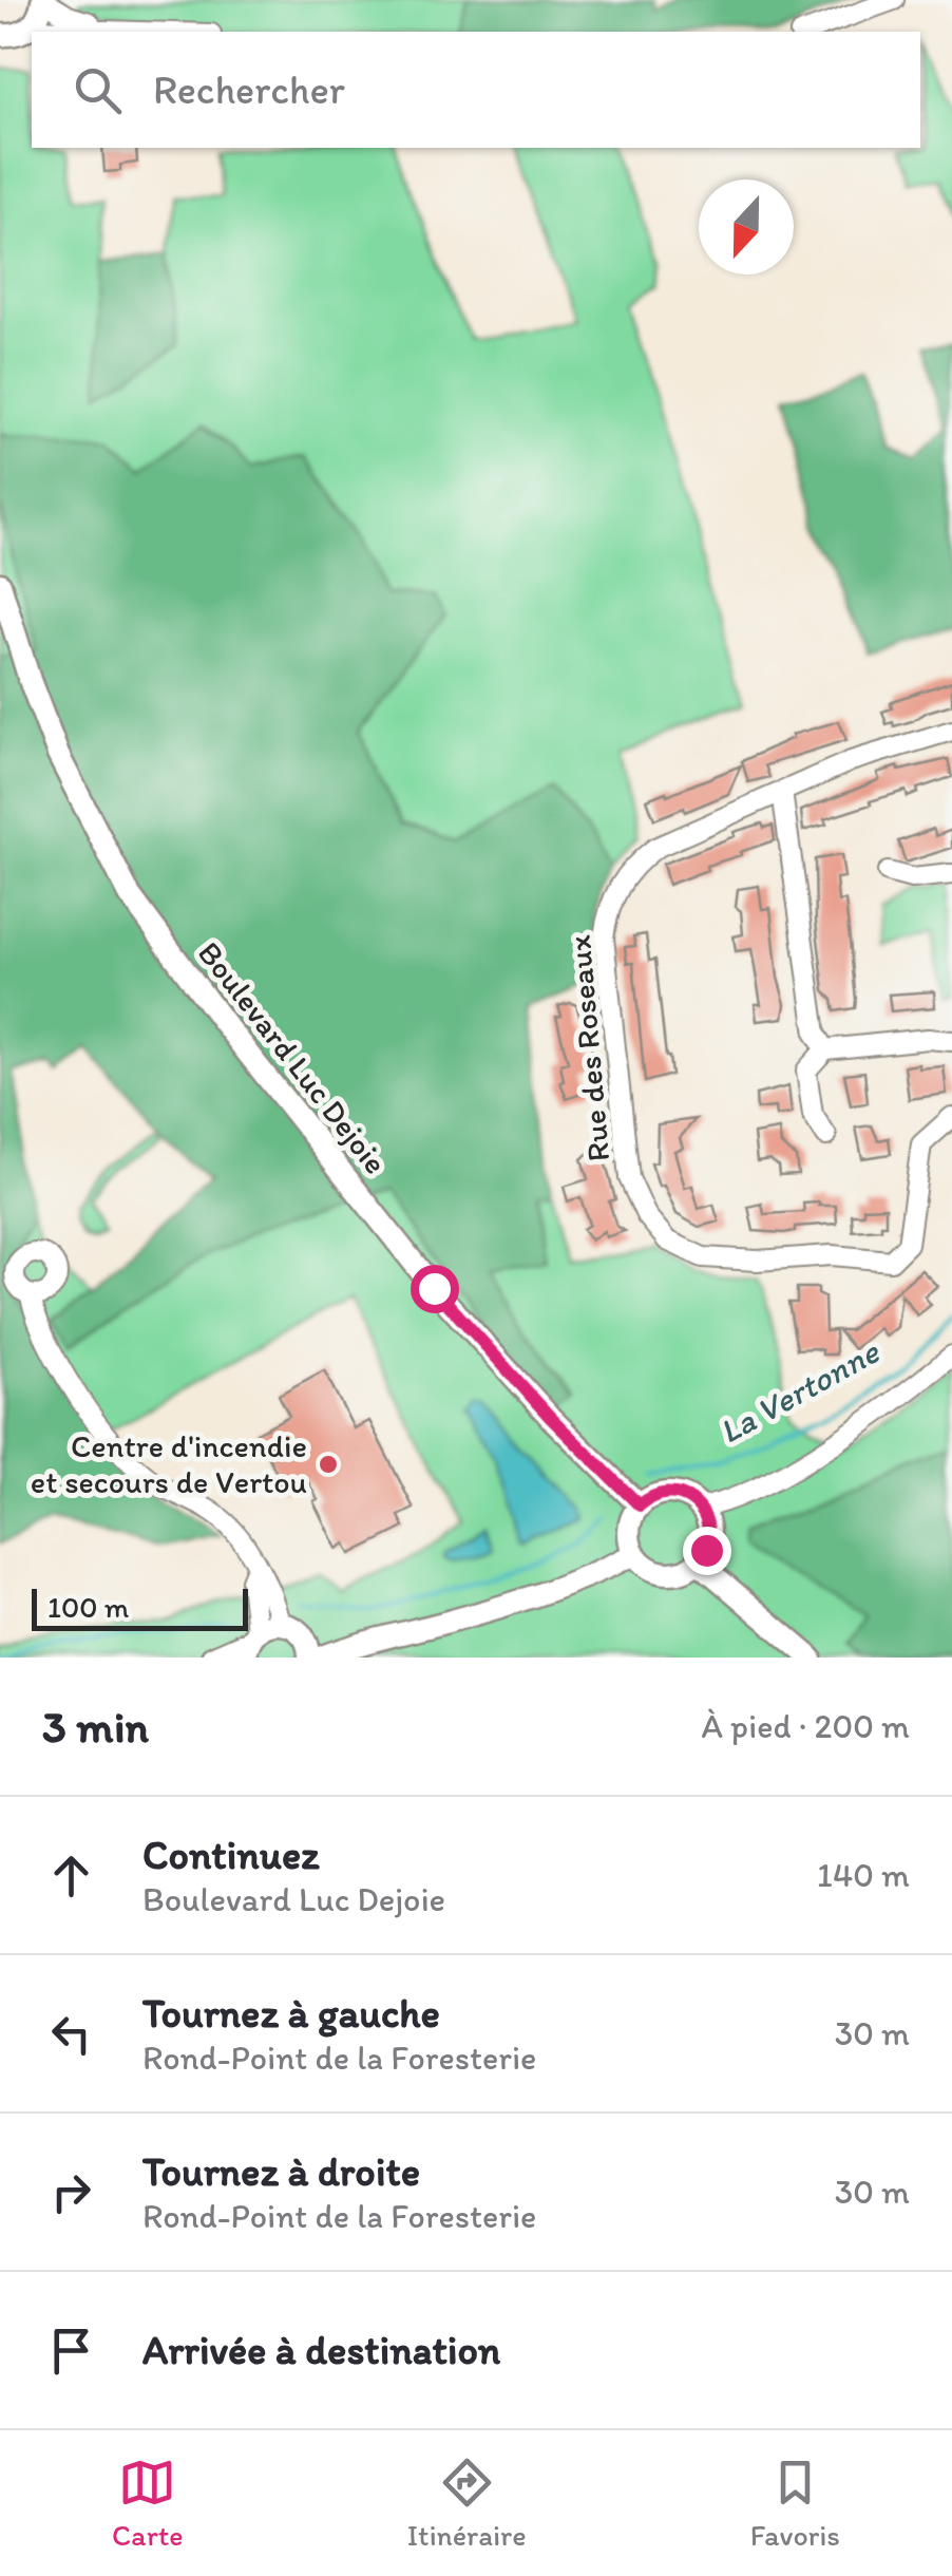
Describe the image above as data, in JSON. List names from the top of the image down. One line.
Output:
{"streets":{"main road":["Boulevard Luc Dejoie"],"street":["Rue des Roseaux"]},"water":["La Vertonne"],"places":["Centre d'incendie et secours de Vertou"],"scale_bar":"100 m","north":"bottom","page":{"search":"Rechercher","scale":"100 m","heading":["3 min","À pied · 200 m"],"list":[["Continuez","Boulevard Luc Dejoie","140 m"],["Tournez à gauche","Rond-Point de la Foresterie","30 m"],["Tournez à droite","Rond-Point de la Foresterie","30 m"],"Arrivée à destination"],"nav":["Carte","Itinéraire","Favoris"]}}
